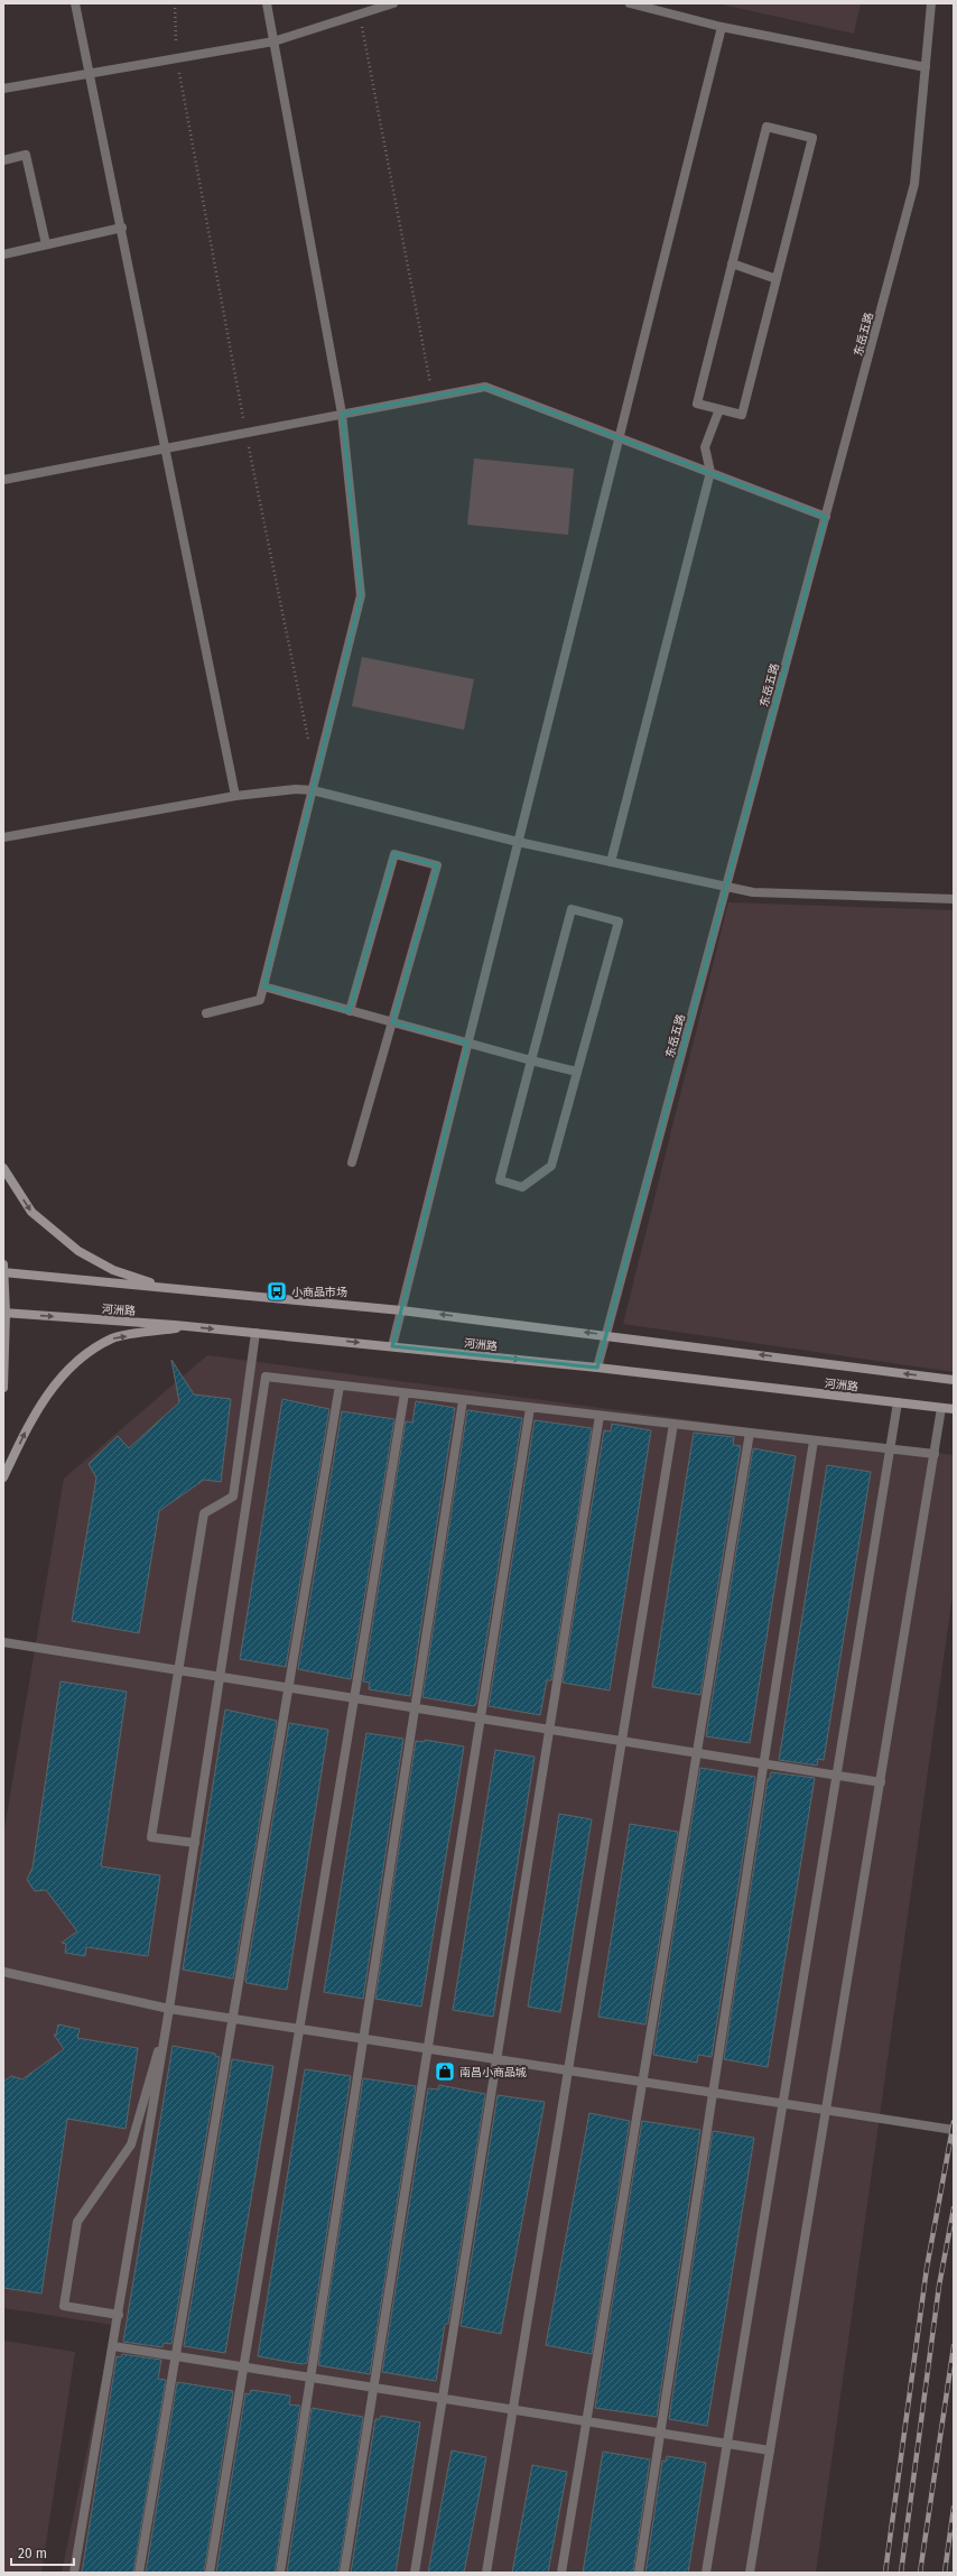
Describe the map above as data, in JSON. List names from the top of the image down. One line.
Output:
{"streets":{"main road":["河洲路"],"street":["东岳五路"]},"crossings":[["东岳五路","河洲路"]],"places":{"bus stop":["小商品市场"],"shop":["南昌小商品城"]},"scale_bar":"20 m"}
